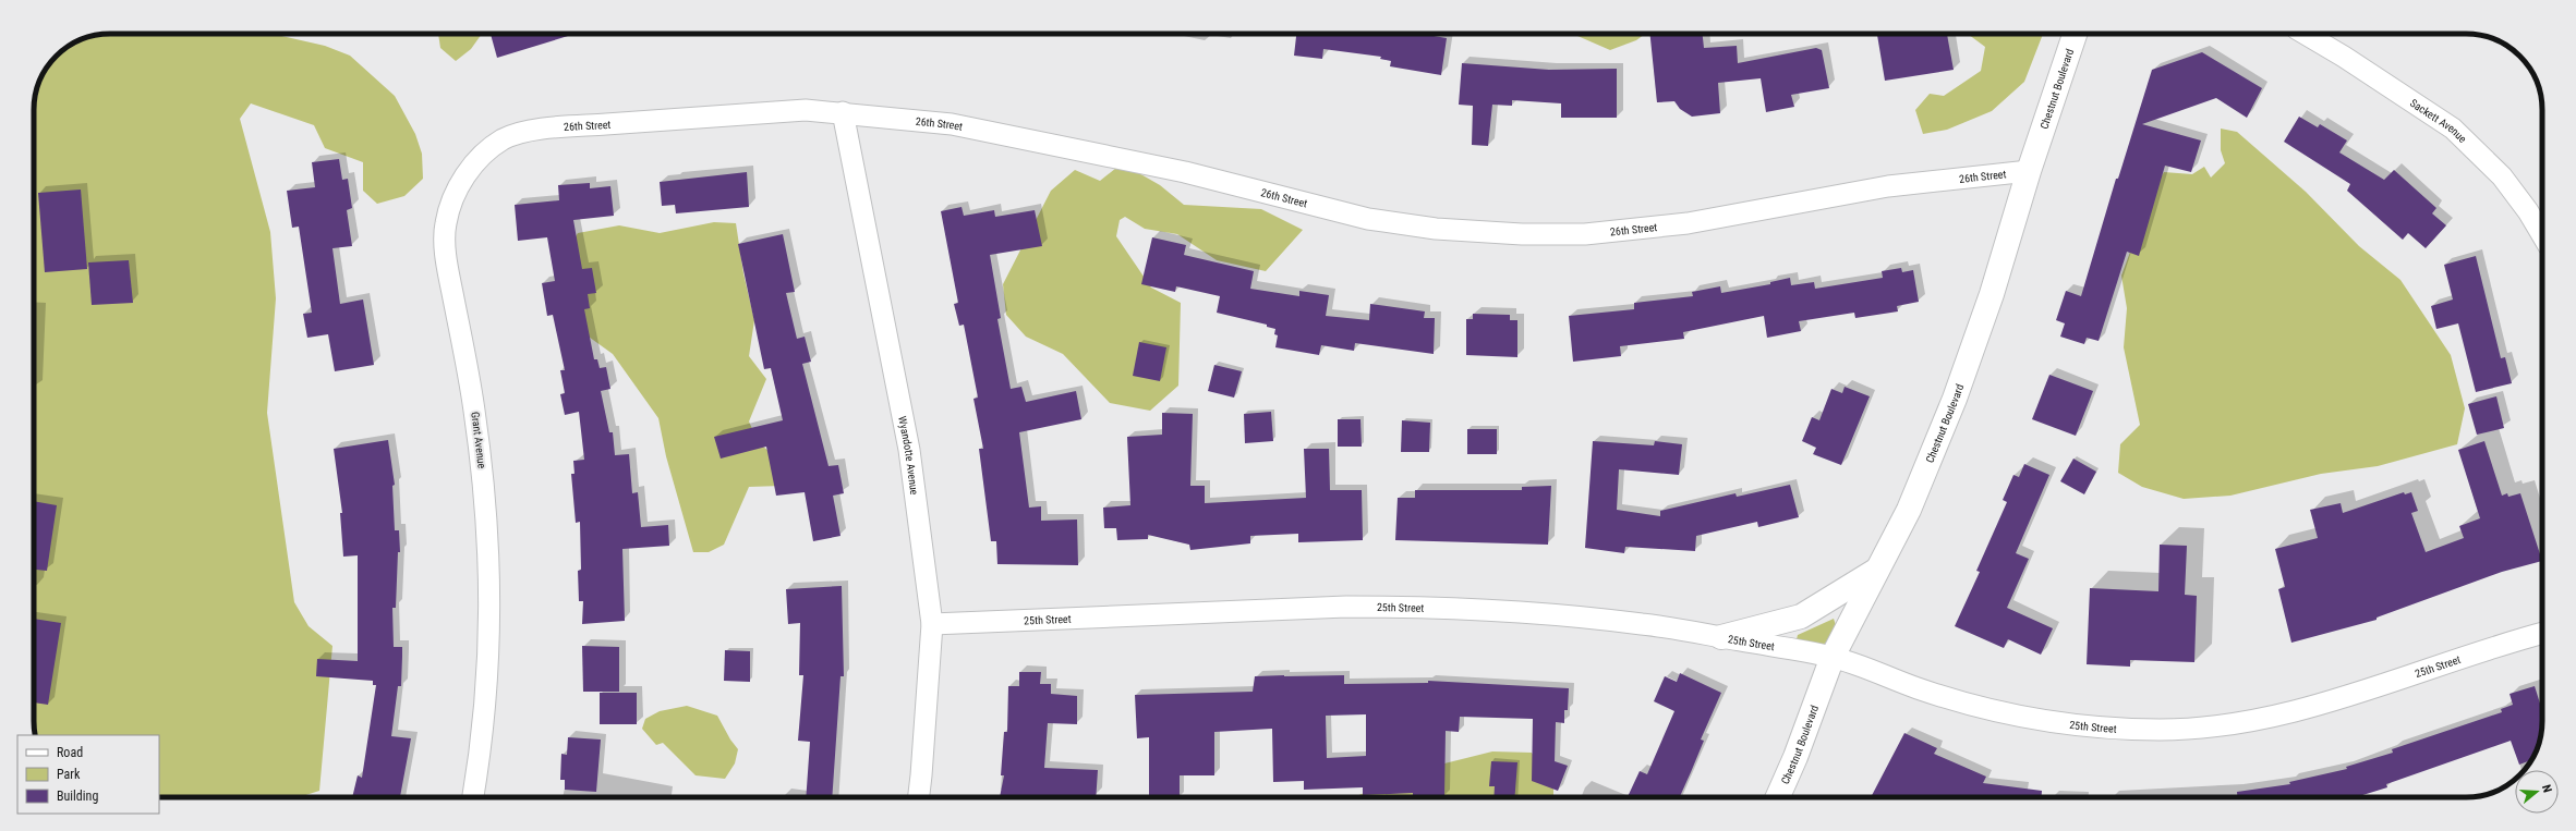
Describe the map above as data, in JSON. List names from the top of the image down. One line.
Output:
{"streets":{"street":["Chestnut Boulevard","Sackett Avenue","26th Street","Grant Avenue","Wyandotte Avenue","25th Street"]},"crossings":[["Chestnut Boulevard","26th Street"],["Chestnut Boulevard","25th Street"],["26th Street","Grant Avenue"],["26th Street","Wyandotte Avenue"],["Wyandotte Avenue","25th Street"]],"legend":["Road","Park","Building"],"north":"right"}
